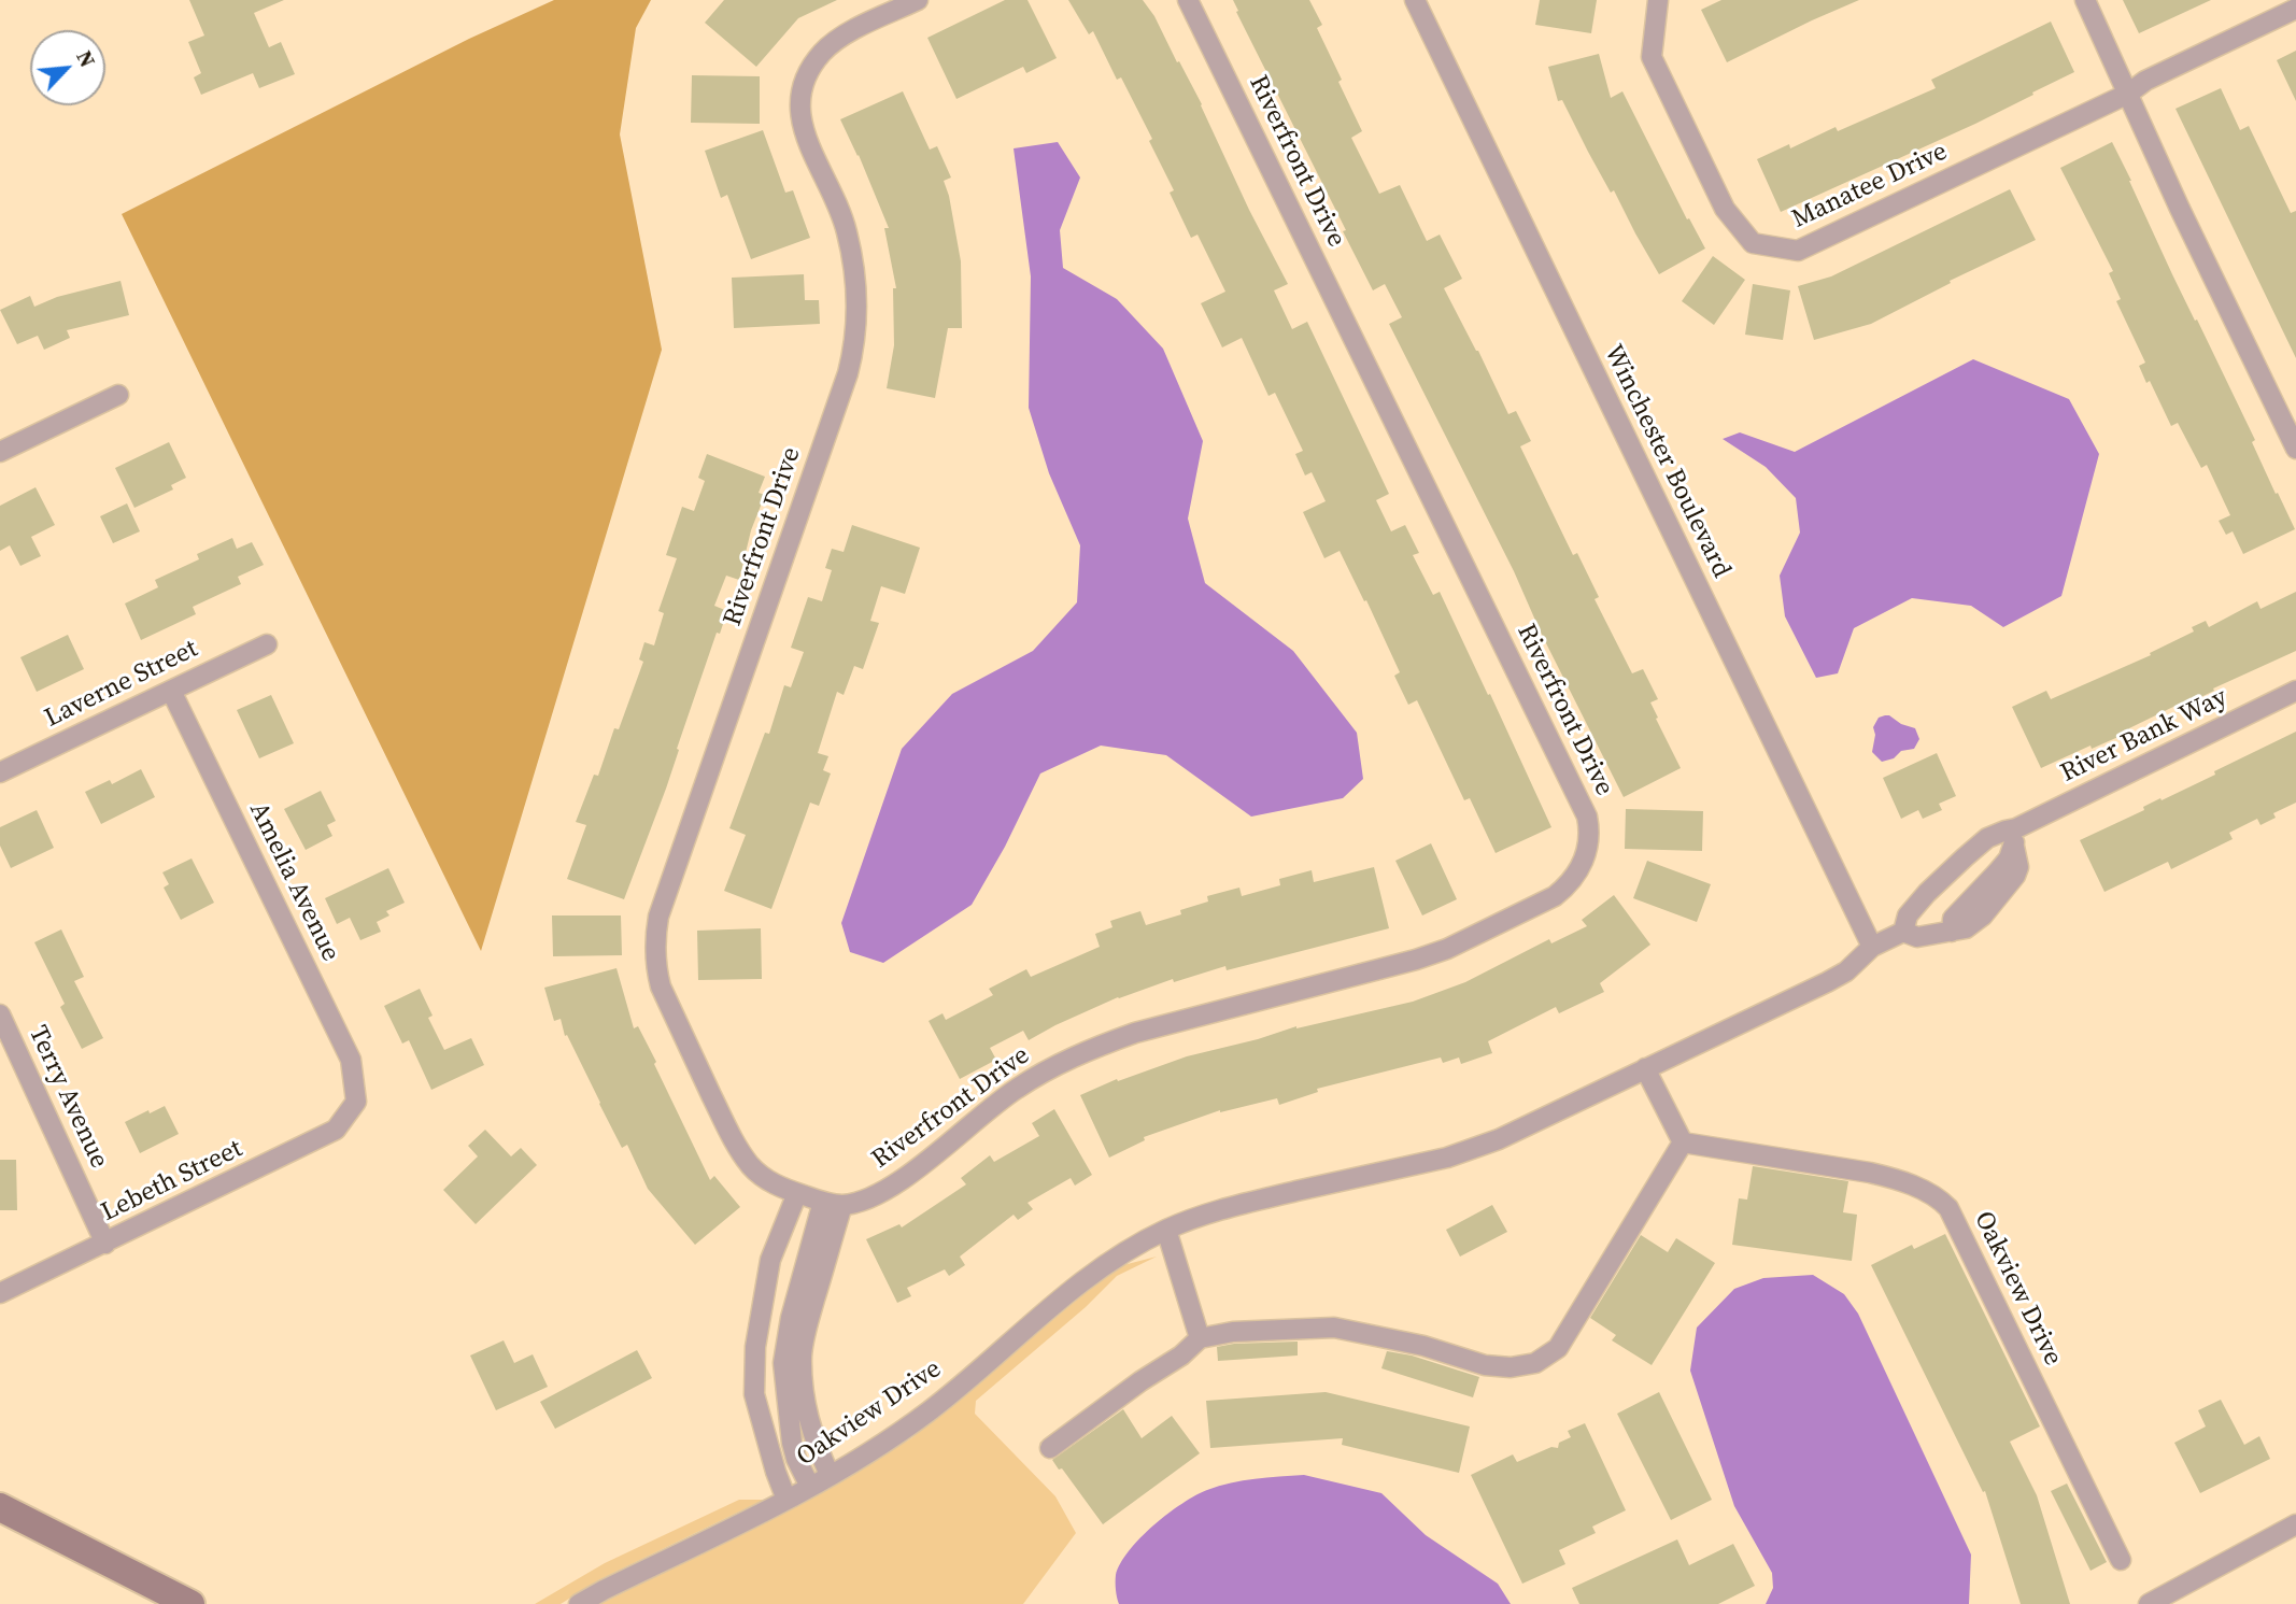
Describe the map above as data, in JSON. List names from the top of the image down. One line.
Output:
{"streets":{"street":["Riverfront Drive","Manatee Drive","Winchester Boulevard","Laverne Street","River Bank Way","Amelia Avenue","Terry Avenue","Lebeth Street","Oakview Drive"]},"crossings":[["Winchester Boulevard","Oakview Drive"],["Laverne Street","Amelia Avenue"],["Amelia Avenue","Lebeth Street"],["Terry Avenue","Lebeth Street"]],"north":"top right"}
